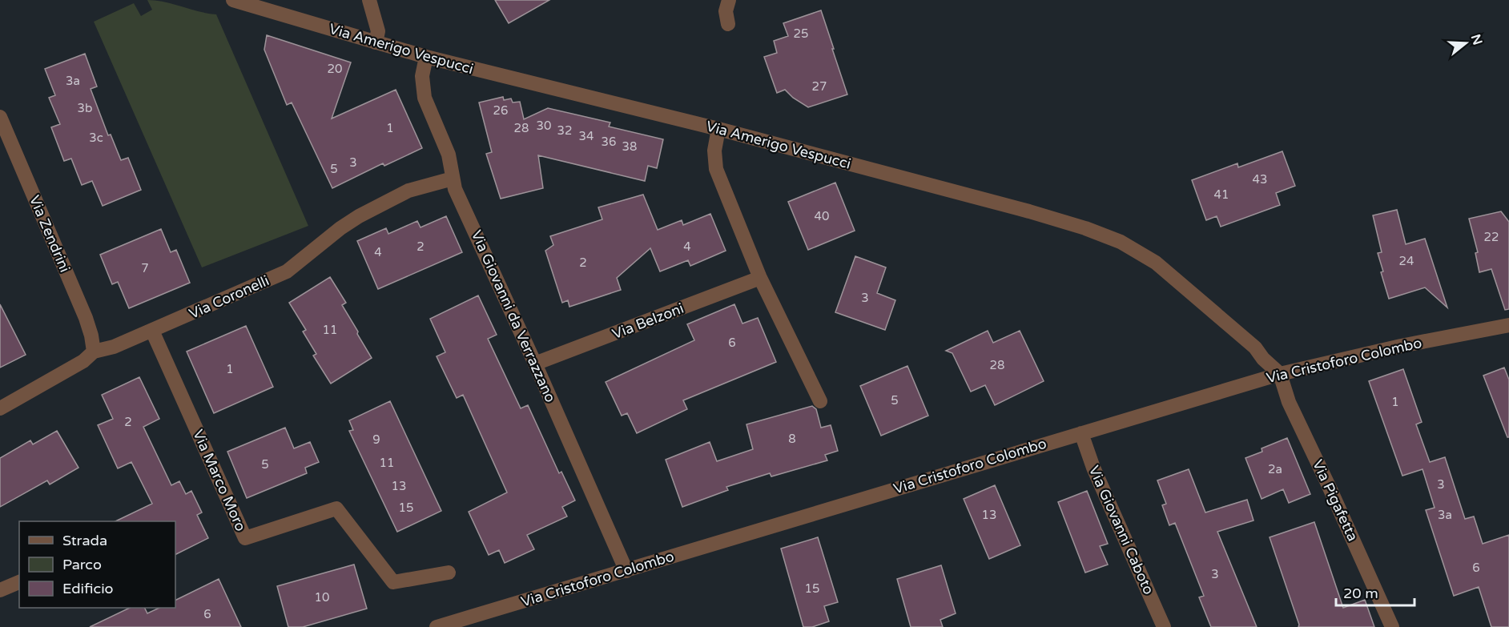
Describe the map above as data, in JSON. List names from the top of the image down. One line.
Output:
{"streets":{"street":["Via Amerigo Vespucci","Via Zendrini","Via Coronelli","Via Giovanni da Verrazzano","Via Belzoni","Via Cristoforo Colombo","Via Marco Moro","Via Pigafetta","Via Giovanni Caboto"]},"crossings":[["Via Amerigo Vespucci","Via Giovanni da Verrazzano"],["Via Amerigo Vespucci","Via Cristoforo Colombo"],["Via Amerigo Vespucci","Via Pigafetta"],["Via Zendrini","Via Coronelli"],["Via Coronelli","Via Giovanni da Verrazzano"],["Via Coronelli","Via Marco Moro"],["Via Giovanni da Verrazzano","Via Belzoni"],["Via Giovanni da Verrazzano","Via Cristoforo Colombo"],["Via Cristoforo Colombo","Via Pigafetta"],["Via Cristoforo Colombo","Via Giovanni Caboto"]],"house_numbers":["25","20","3a","27","3b","26","30","1","28","32","34","3c","36","38","3","5","43","41","40","22","2","4","4","24","2","7","3","11","6","28","1","5","1","2","8","9","11","5","2a","3","13","15","13","3a","6","3","15","10","6"],"legend":["Strada","Parco","Edificio"],"scale_bar":"20 m","north":"right"}
